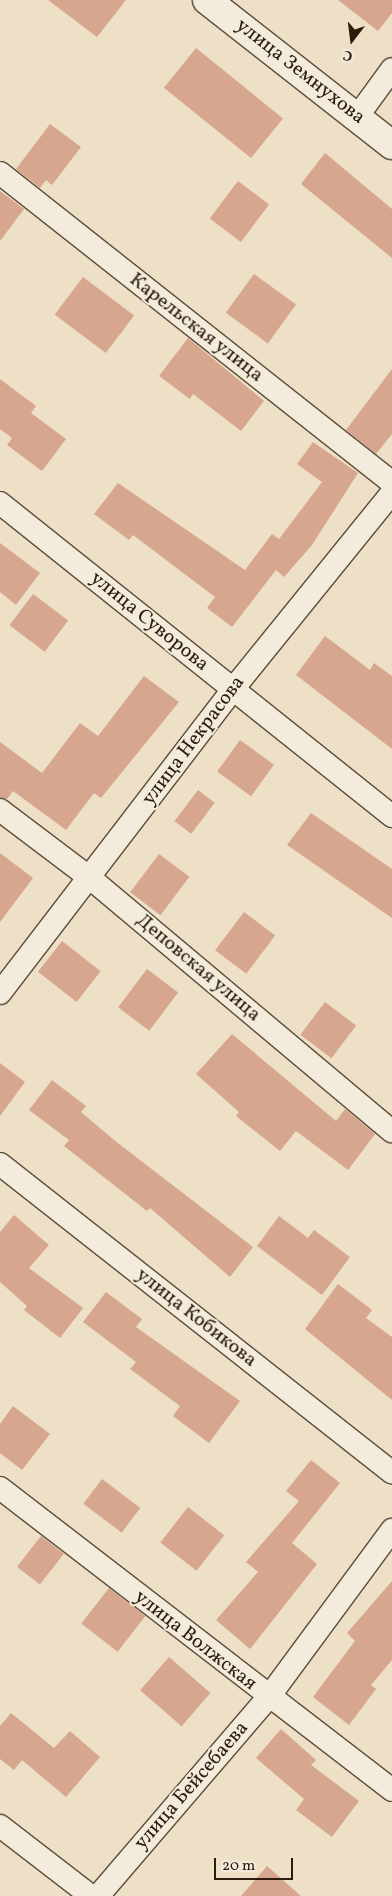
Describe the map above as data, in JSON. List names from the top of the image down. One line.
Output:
{"streets":{"street":["улица Земнухова","Карельская улица","улица Суворова","улица Некрасова","Деповская улица","улица Кобикова","улица Волжская","улица Бейсебаева"]},"crossings":[["улица Суворова","улица Некрасова"],["улица Некрасова","Деповская улица"],["улица Волжская","улица Бейсебаева"]],"scale_bar":"20 m","north":"bottom"}
